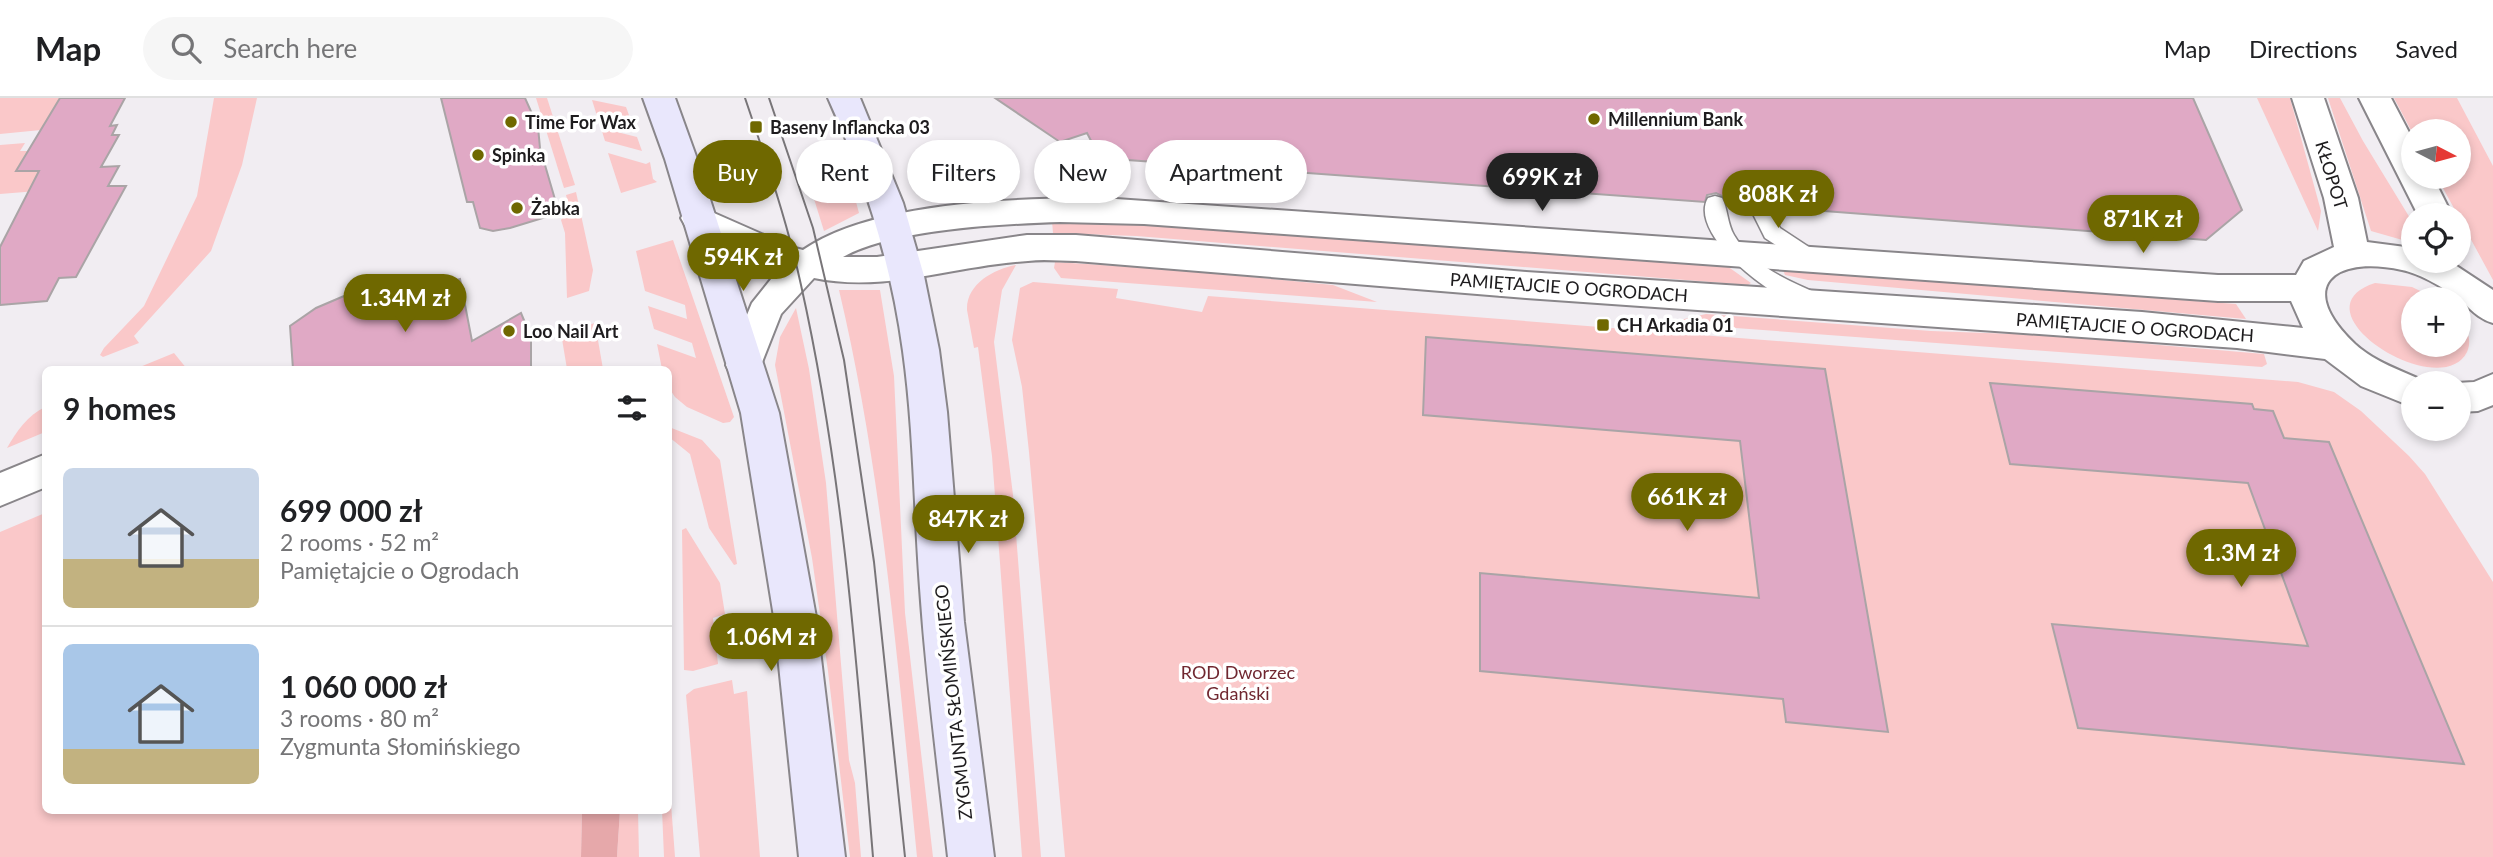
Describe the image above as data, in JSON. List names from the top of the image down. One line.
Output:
{"streets":{"main road":["ZYGMUNTA SŁOMIŃSKIEGO"],"street":["KŁOPOT","PAMIĘTAJCIE O OGRODACH"]},"crossings":[["PAMIĘTAJCIE O OGRODACH","ZYGMUNTA SŁOMIŃSKIEGO"]],"parks":["ROD Dworzec Gdański"],"places":{"other":["Millennium Bank","Time For Wax","Spinka","Żabka","Loo Nail Art"],"transit":["Baseny Inflancka 03","CH Arkadia 01"]},"north":"right","page":{"header":"Map","search":"Search here","nav":["Map","Directions","Saved"],"map_buttons":["+","−"],"chip":["Buy","Rent","Filters","New","Apartment"],"price":["699K zł","808K zł","871K zł","594K zł","1.34M zł","661K zł","847K zł","1.3M zł","1.06M zł"],"heading":"9 homes","list":[{"name":"699 000 zł","note":"2 rooms · 52 m² · Pamiętajcie o Ogrodach"},{"name":"1 060 000 zł","note":"3 rooms · 80 m² · Zygmunta Słomińskiego"}]}}
